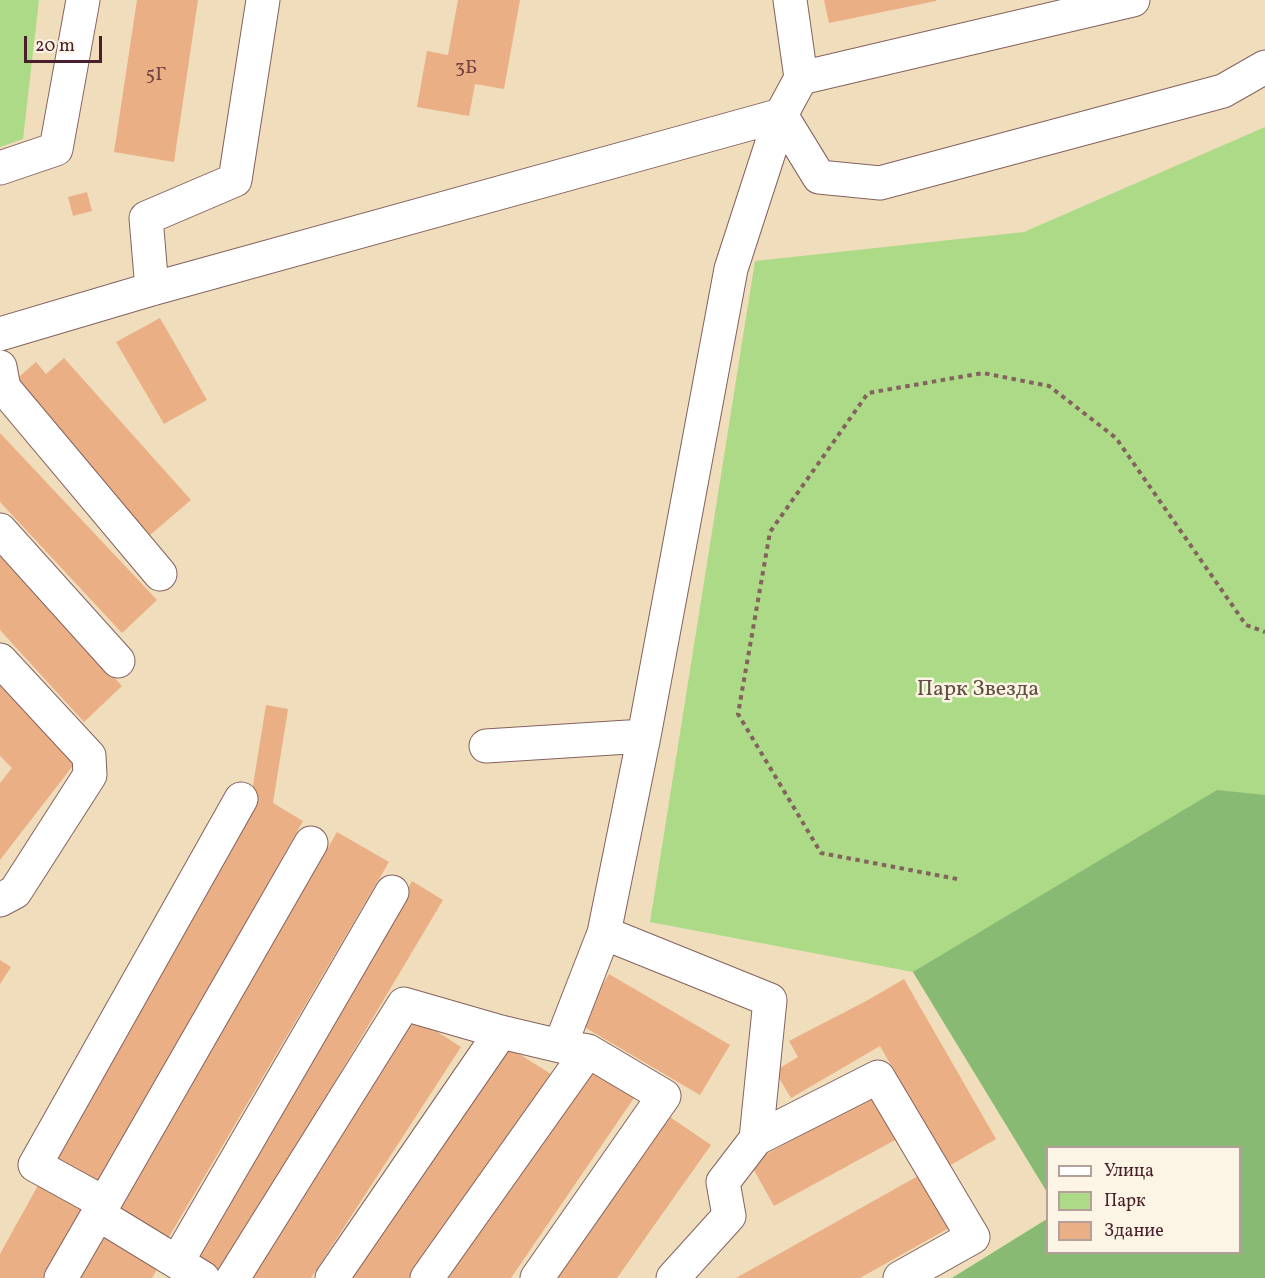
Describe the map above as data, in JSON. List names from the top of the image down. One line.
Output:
{"parks":["Парк Звезда"],"house_numbers":["3Б","5Г"],"legend":["Улица","Парк","Здание"],"scale_bar":"20 m"}
